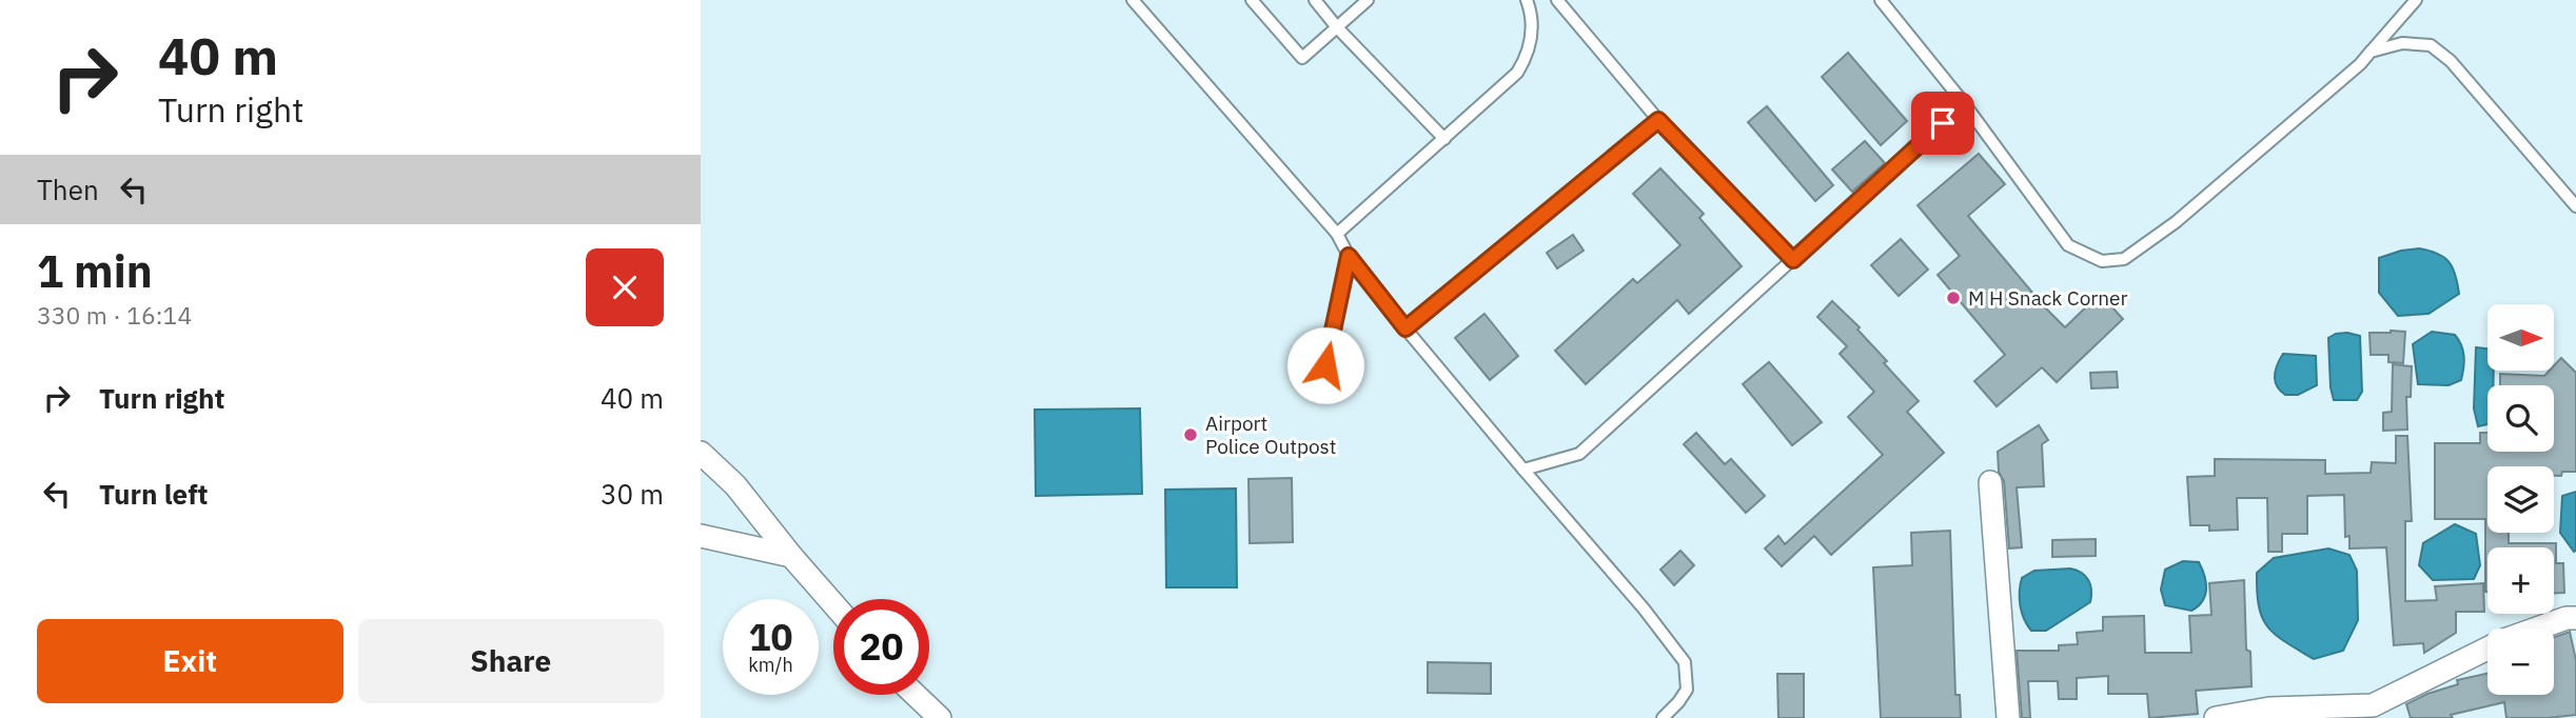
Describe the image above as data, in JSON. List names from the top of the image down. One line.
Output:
{"places":["M H Snack Corner","Airport Police Outpost"],"north":"right","page":{"turn":["40 m","Turn right"],"then":"Then","heading":["1 min","330 m · 16:14"],"map_buttons":["+","−"],"list":[{"name":"Turn right","value":"40 m"},{"name":"Turn left","value":"30 m"}],"speed":"10 km/h","limit":"20","buttons":["Exit","Share"]}}
